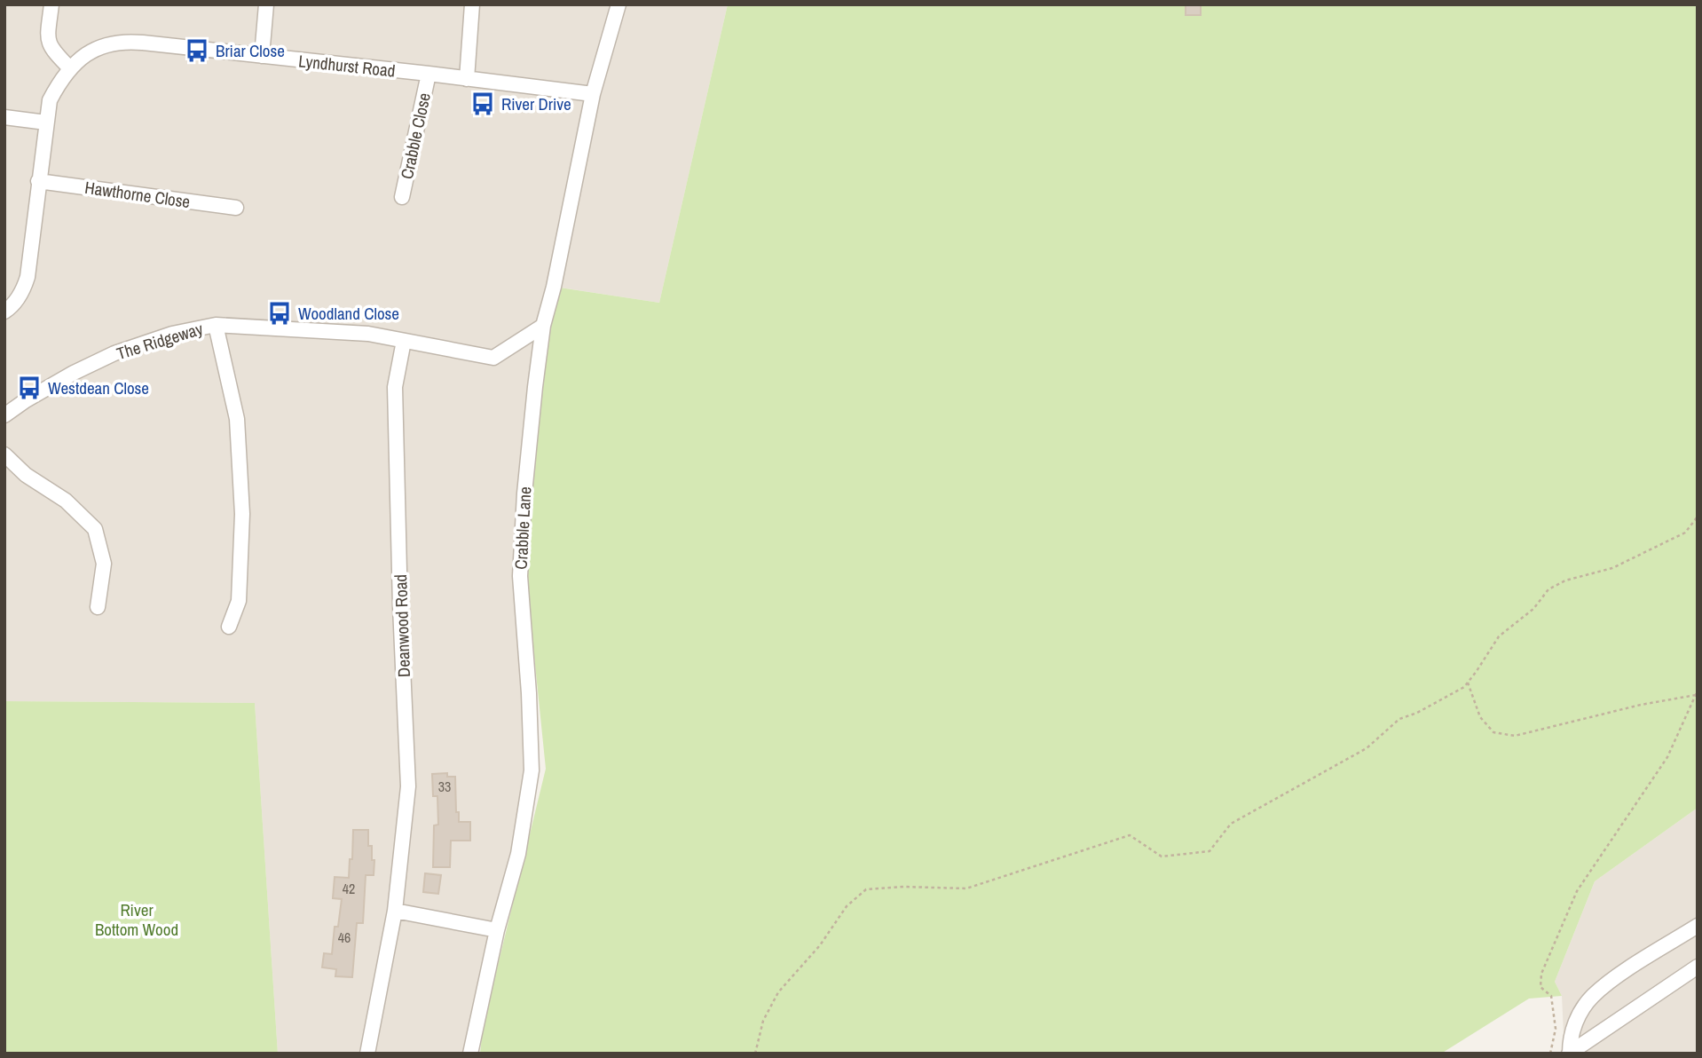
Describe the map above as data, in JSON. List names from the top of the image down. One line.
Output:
{"streets":{"street":["Lyndhurst Road","Crabble Close","Hawthorne Close","The Ridgeway","Crabble Lane","Deanwood Road"]},"crossings":[["Lyndhurst Road","Crabble Close"],["Lyndhurst Road","Hawthorne Close"],["Lyndhurst Road","Crabble Lane"],["The Ridgeway","Crabble Lane"],["The Ridgeway","Deanwood Road"]],"parks":["River Bottom Wood"],"places":{"bus stop":["Briar Close","River Drive","Woodland Close","Westdean Close"]},"house_numbers":["33","42","46"]}
